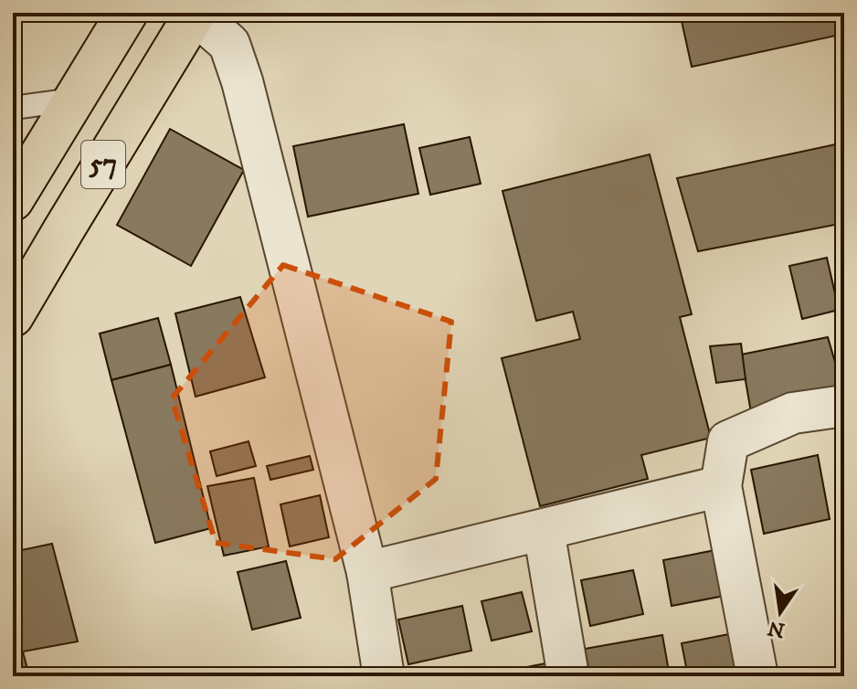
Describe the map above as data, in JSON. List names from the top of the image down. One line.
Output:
{"streets":{"highway":["57"]},"north":"bottom"}
